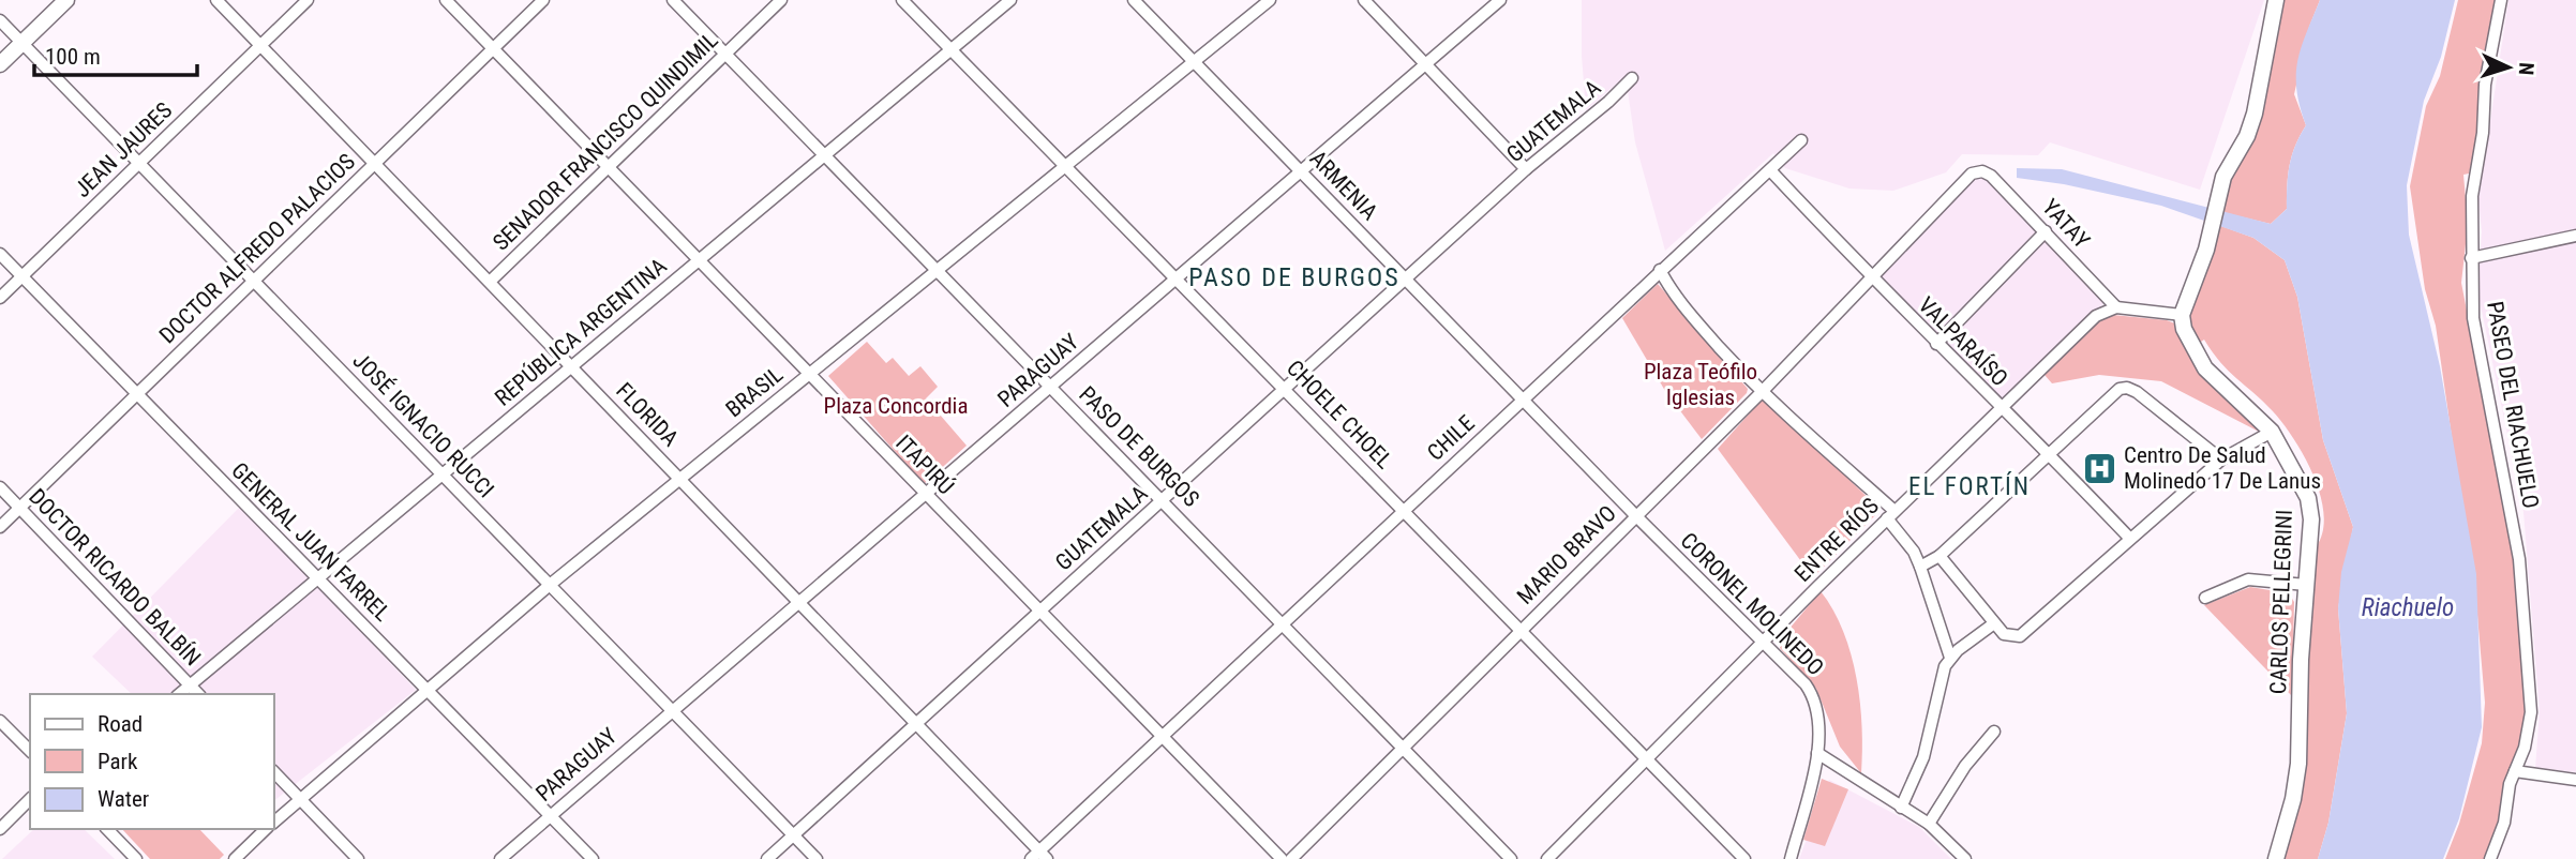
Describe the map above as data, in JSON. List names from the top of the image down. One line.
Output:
{"streets":{"street":["GUATEMALA","SENADOR FRANCISCO QUINDIMIL","JEAN JAURES","ARMENIA","YATAY","DOCTOR ALFREDO PALACIOS","REPÚBLICA ARGENTINA","VALPARAÍSO","PARAGUAY","BRASIL","PASEO DEL RIACHUELO","FLORIDA","CHOELE CHOEL","JOSÉ IGNACIO RUCCI","CHILE","PASO DE BURGOS","ITAPIRÚ","ENTRE RÍOS","GENERAL JUAN FARREL","MARIO BRAVO","DOCTOR RICARDO BALBÍN","CARLOS PELLEGRINI","CORONEL MOLINEDO"]},"crossings":[["GUATEMALA","ARMENIA"],["GUATEMALA","FLORIDA"],["GUATEMALA","CHOELE CHOEL"],["GUATEMALA","JOSÉ IGNACIO RUCCI"],["GUATEMALA","PASO DE BURGOS"],["GUATEMALA","ITAPIRÚ"],["SENADOR FRANCISCO QUINDIMIL","FLORIDA"],["SENADOR FRANCISCO QUINDIMIL","PASO DE BURGOS"],["SENADOR FRANCISCO QUINDIMIL","ITAPIRÚ"],["JEAN JAURES","FLORIDA"],["JEAN JAURES","JOSÉ IGNACIO RUCCI"],["JEAN JAURES","GENERAL JUAN FARREL"],["ARMENIA","PARAGUAY"],["ARMENIA","BRASIL"],["ARMENIA","CHILE"],["ARMENIA","CORONEL MOLINEDO"],["YATAY","ENTRE RÍOS"],["YATAY","MARIO BRAVO"],["DOCTOR ALFREDO PALACIOS","FLORIDA"],["DOCTOR ALFREDO PALACIOS","JOSÉ IGNACIO RUCCI"],["DOCTOR ALFREDO PALACIOS","ITAPIRÚ"],["DOCTOR ALFREDO PALACIOS","GENERAL JUAN FARREL"],["DOCTOR ALFREDO PALACIOS","DOCTOR RICARDO BALBÍN"],["REPÚBLICA ARGENTINA","FLORIDA"],["REPÚBLICA ARGENTINA","CHOELE CHOEL"],["REPÚBLICA ARGENTINA","JOSÉ IGNACIO RUCCI"],["REPÚBLICA ARGENTINA","PASO DE BURGOS"],["REPÚBLICA ARGENTINA","ITAPIRÚ"],["REPÚBLICA ARGENTINA","GENERAL JUAN FARREL"],["REPÚBLICA ARGENTINA","DOCTOR RICARDO BALBÍN"],["VALPARAÍSO","CHILE"],["VALPARAÍSO","ENTRE RÍOS"],["VALPARAÍSO","MARIO BRAVO"],["PARAGUAY","FLORIDA"],["PARAGUAY","CHOELE CHOEL"],["PARAGUAY","JOSÉ IGNACIO RUCCI"],["PARAGUAY","PASO DE BURGOS"],["PARAGUAY","ITAPIRÚ"],["PARAGUAY","GENERAL JUAN FARREL"],["BRASIL","FLORIDA"],["BRASIL","CHOELE CHOEL"],["BRASIL","JOSÉ IGNACIO RUCCI"],["BRASIL","PASO DE BURGOS"],["BRASIL","ITAPIRÚ"],["BRASIL","GENERAL JUAN FARREL"],["FLORIDA","CHILE"],["CHOELE CHOEL","CHILE"],["CHOELE CHOEL","ENTRE RÍOS"],["CHOELE CHOEL","MARIO BRAVO"],["CHILE","PASO DE BURGOS"],["CHILE","ITAPIRÚ"],["CHILE","CORONEL MOLINEDO"],["PASO DE BURGOS","MARIO BRAVO"],["ENTRE RÍOS","CORONEL MOLINEDO"],["MARIO BRAVO","CORONEL MOLINEDO"]],"districts":["PASO DE BURGOS","EL FORTÍN"],"water":["Riachuelo"],"parks":["Plaza Teófilo Iglesias","Plaza Concordia"],"places":{"hospital":["Centro De Salud Molinedo 17 De Lanus"]},"legend":["Road","Park","Water"],"scale_bar":"100 m","north":"right"}
